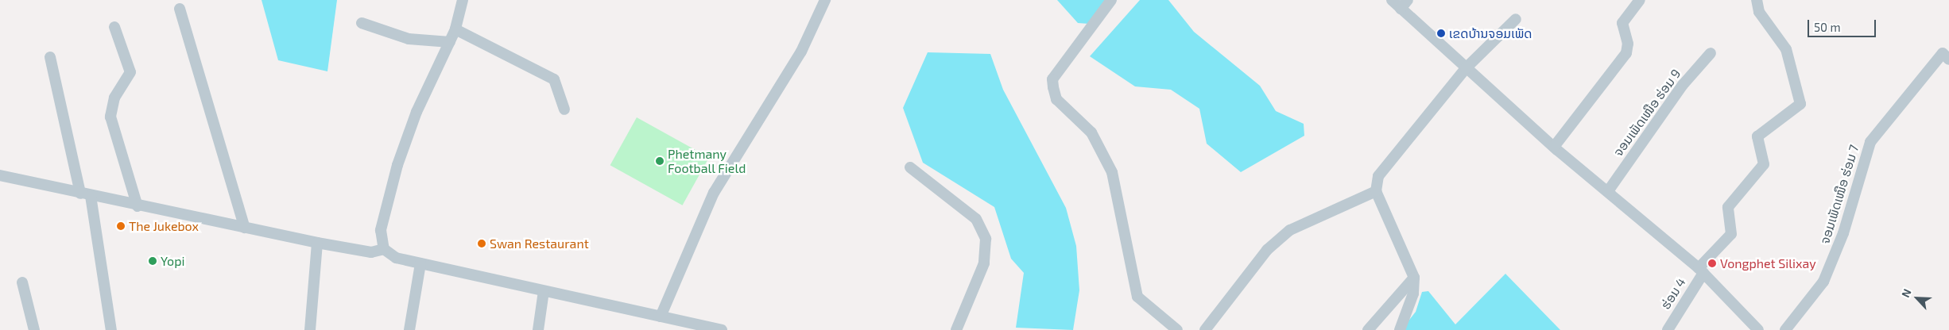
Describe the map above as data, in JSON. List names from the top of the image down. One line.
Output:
{"streets":{"street":["ຈອມເພັດເໜືອ ຮ່ອມ 9","ຈອມເພັດເໜືອ ຮ່ອມ 7","ຮ່ອມ 4"]},"places":["ເຂດບ້ານຈອມເພັດ","Phetmany Football Field","The Jukebox","Swan Restaurant","Yopi","Vongphet Silixay"],"scale_bar":"50 m","north":"top left"}
